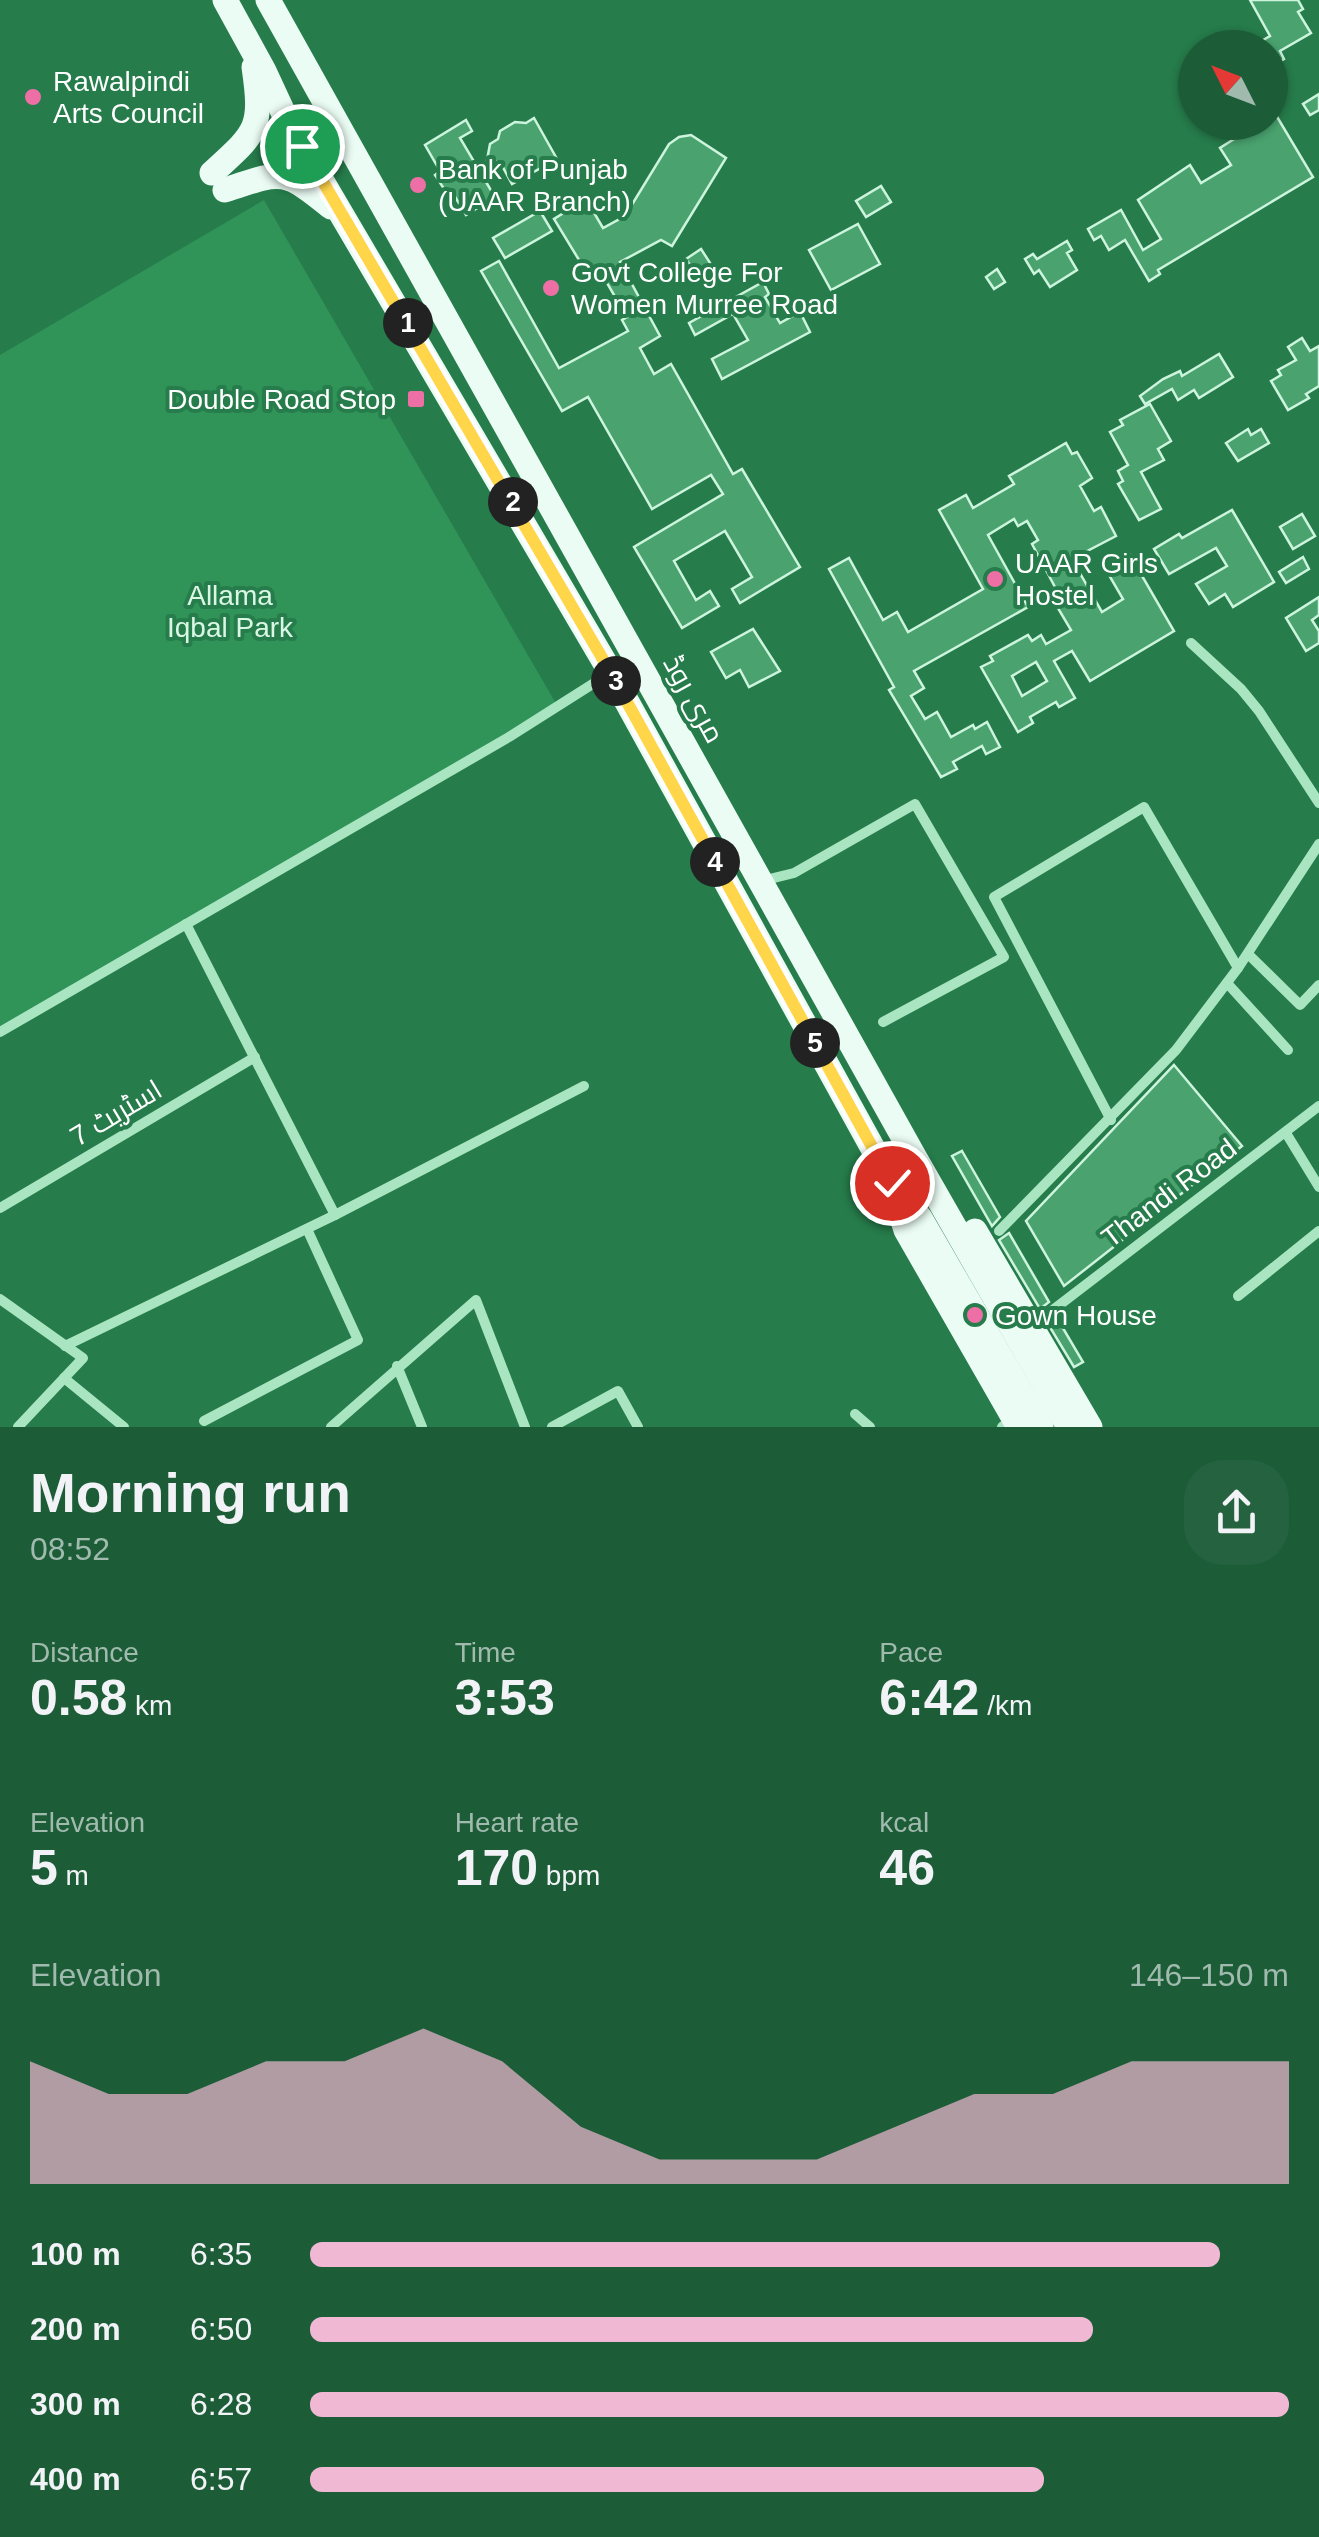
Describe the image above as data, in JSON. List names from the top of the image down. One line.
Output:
{"streets":{"main road":["مری روڈ"],"street":["اسٹریٹ 7","Thandi Road"]},"parks":["Allama Iqbal Park"],"places":{"other":["Rawalpindi Arts Council","Bank of Punjab (UAAR Branch)","Govt College For Women Murree Road","UAAR Girls Hostel","Gown House"],"transit":["Double Road Stop"]},"north":"top left","page":{"pins":["1","2","3","4","5"],"heading":["Morning run","08:52"],"stats":[["Distance","0.58 km"],["Time","3:53"],["Pace","6:42 /km"],["Elevation","5 m"],["Heart rate","170 bpm"],["kcal","46"]],"chart":["Elevation","146–150 m"],"list":[{"name":"100 m","note":"6:35"},{"name":"200 m","note":"6:50"},{"name":"300 m","note":"6:28"},{"name":"400 m","note":"6:57"}]}}
